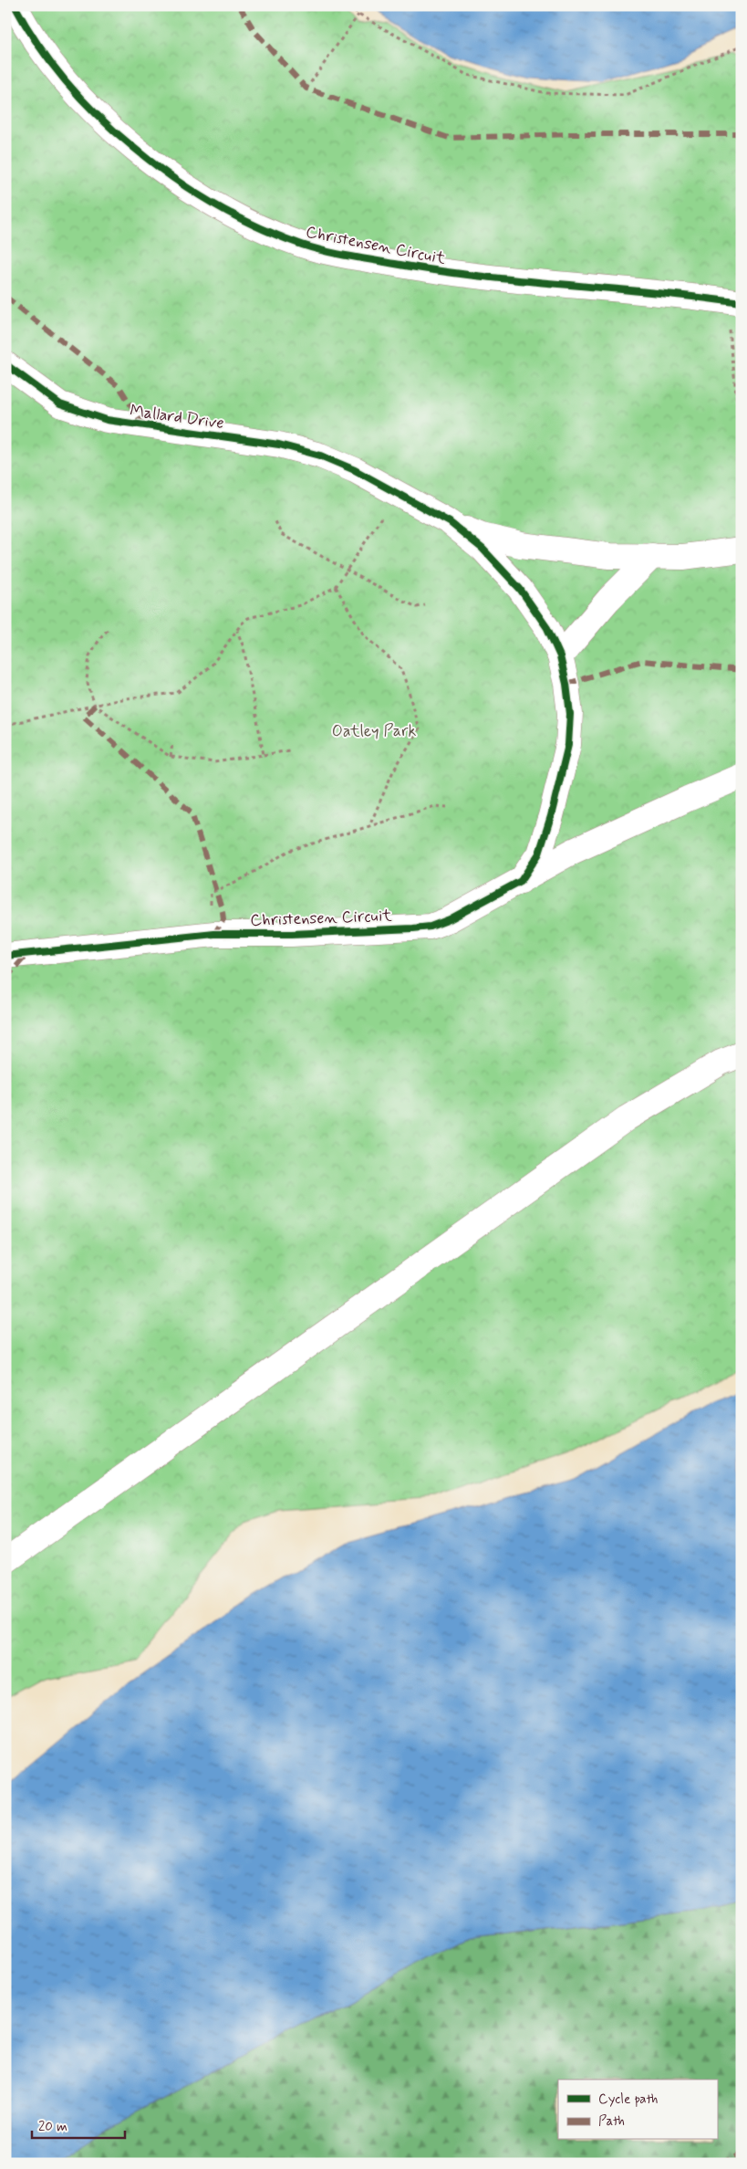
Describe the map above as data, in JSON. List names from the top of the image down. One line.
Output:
{"streets":{"street":["Christensen Circuit","Mallard Drive"]},"parks":["Oatley Park"],"legend":["Cycle path","Path"],"scale_bar":"20 m"}
